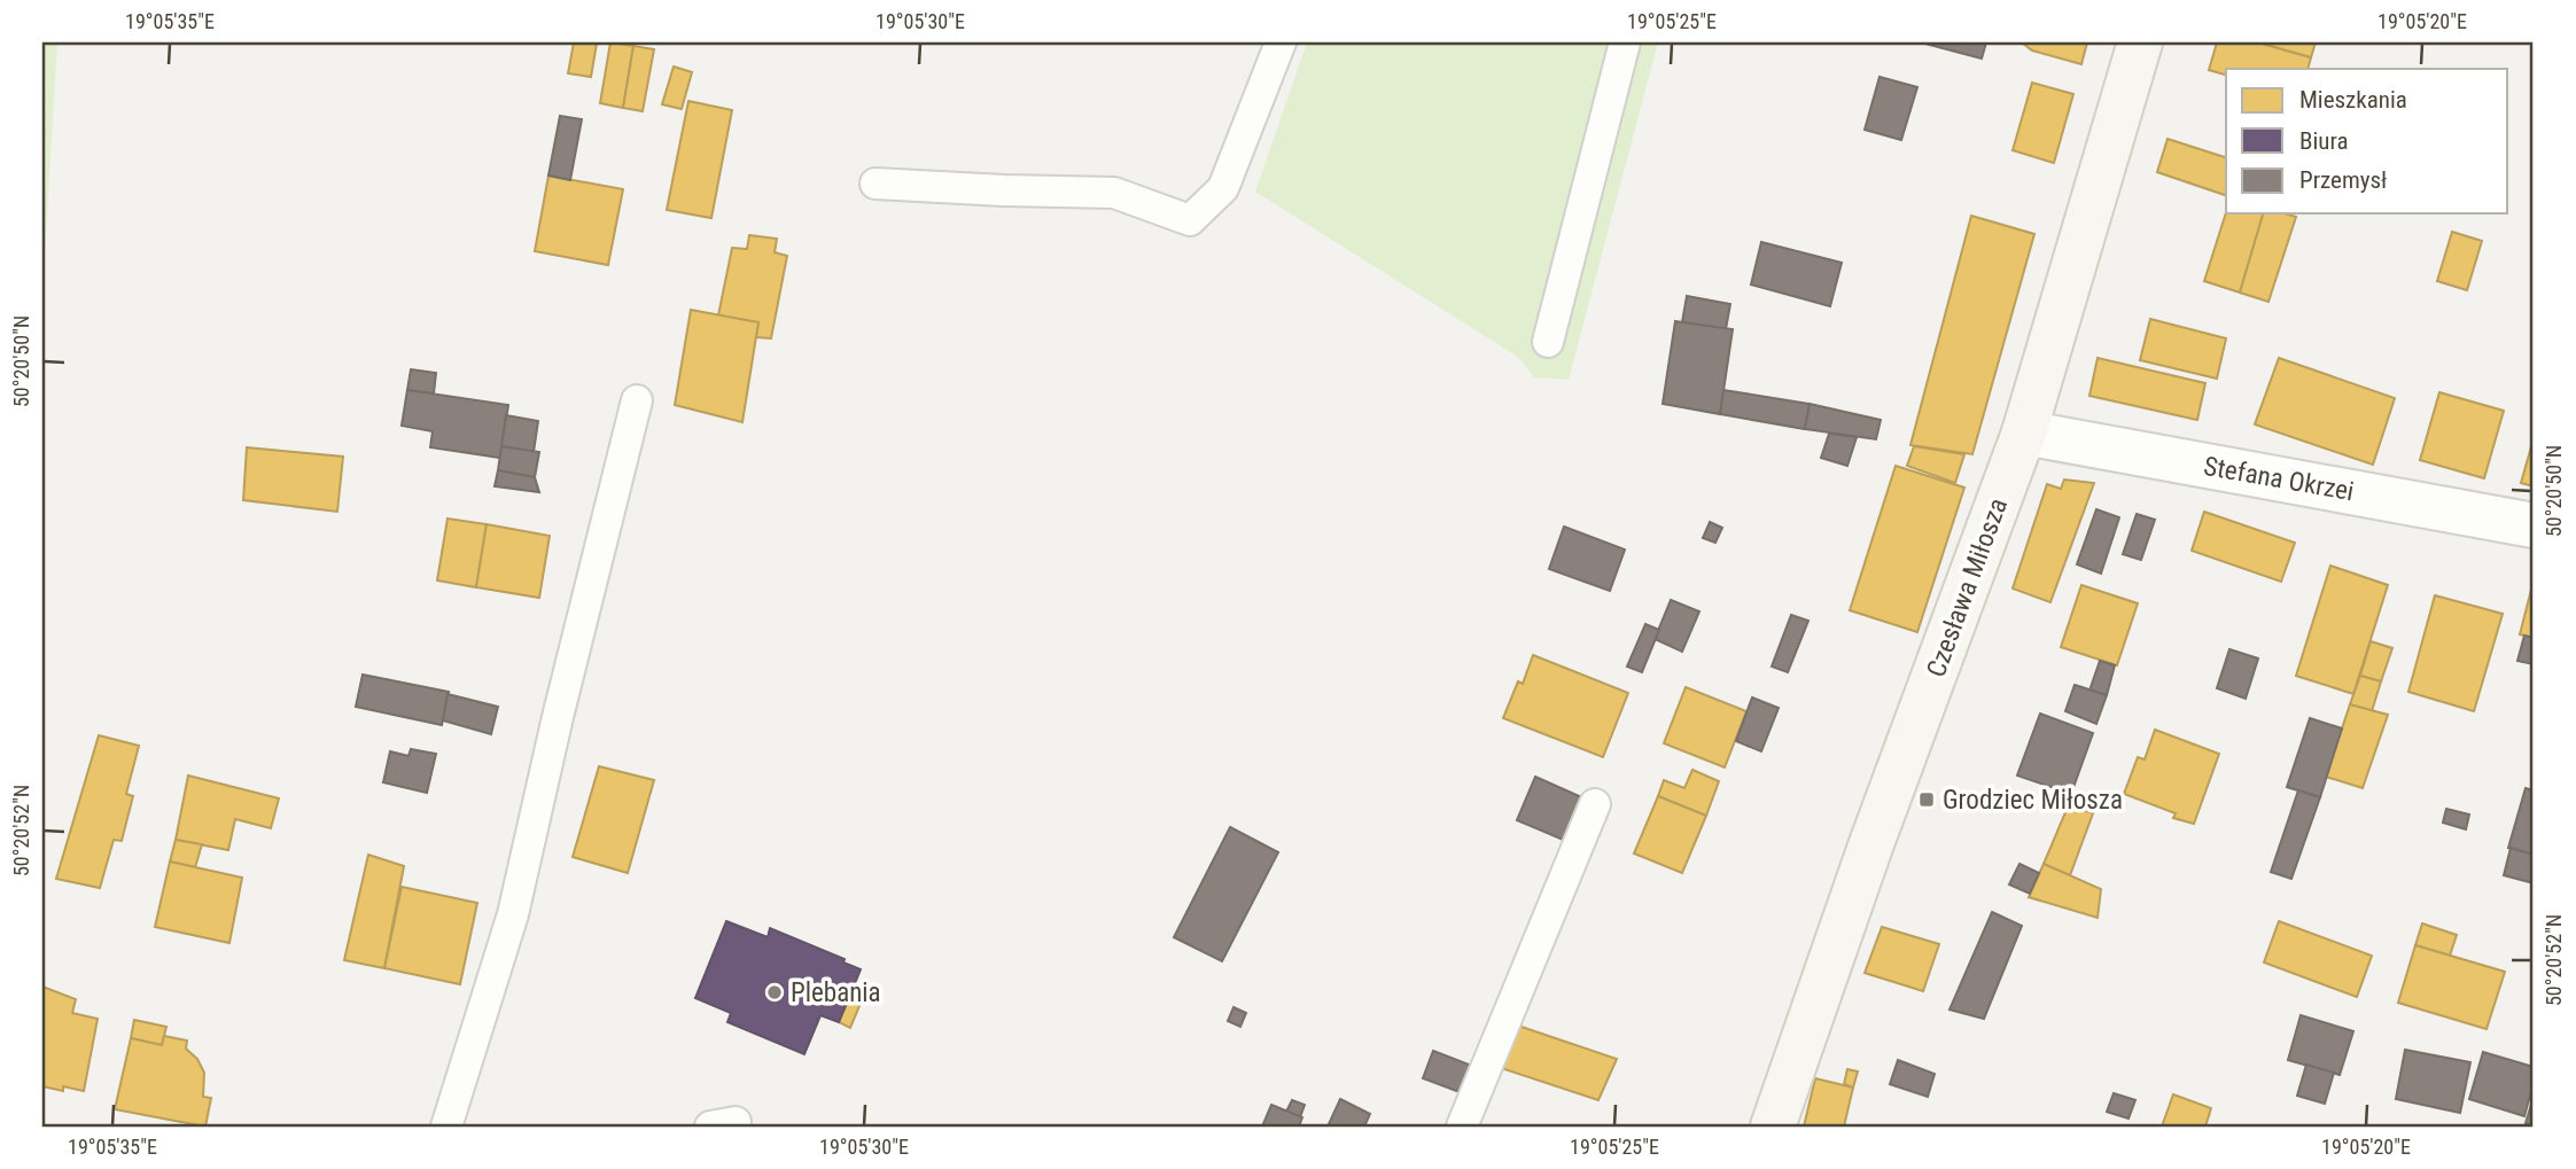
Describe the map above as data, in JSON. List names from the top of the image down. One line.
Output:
{"streets":{"street":["Stefana Okrzei","Czesława Miłosza"]},"crossings":[["Stefana Okrzei","Czesława Miłosza"]],"places":{"transit":["Grodziec Miłosza"],"other":["Plebania"]},"legend":["Mieszkania","Biura","Przemysł"],"coordinates":["19°05'35\"E","19°05'30\"E","19°05'25\"E","19°05'20\"E","50°20'50\"N","50°20'52\"N"]}
